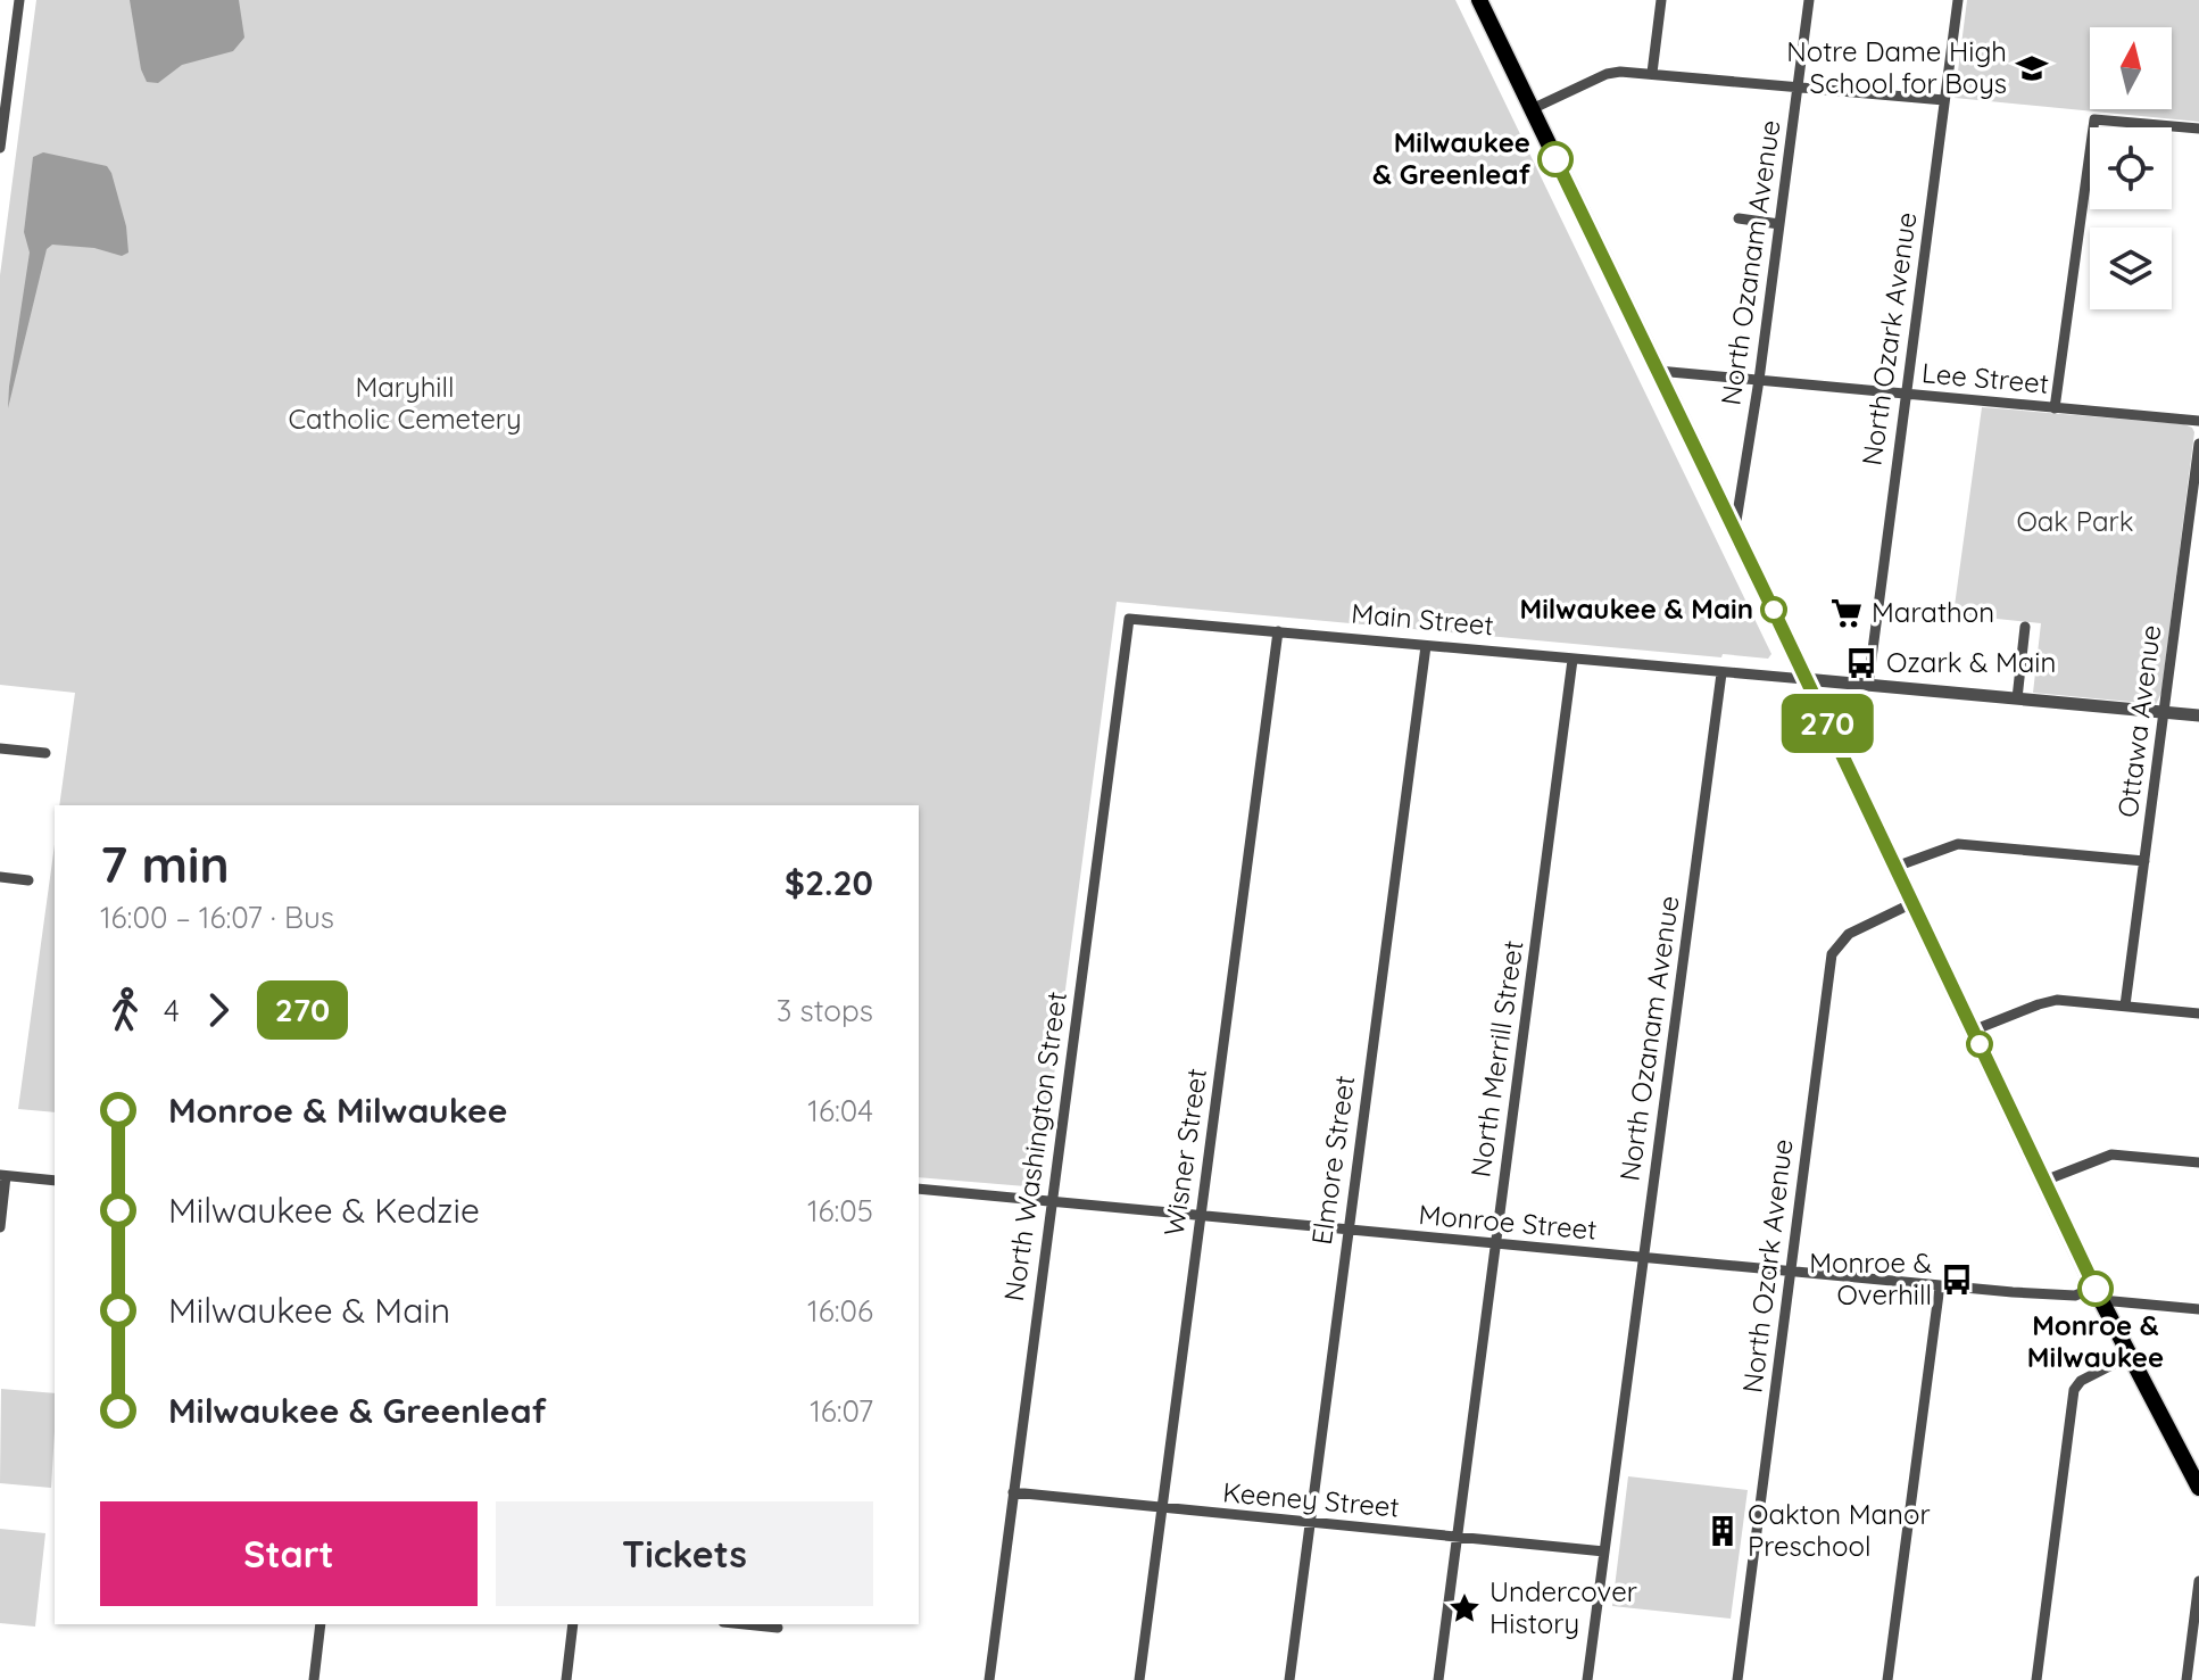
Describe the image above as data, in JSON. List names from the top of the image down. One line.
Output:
{"streets":{"street":["North Ozanam Avenue","North Ozark Avenue","Lee Street","Main Street","Ottawa Avenue","North Merrill Street","North Washington Street","Wisner Street","Elmore Street","Monroe Street","Keeney Street"]},"crossings":[["North Ozanam Avenue","Lee Street"],["North Ozanam Avenue","Main Street"],["North Ozanam Avenue","Monroe Street"],["North Ozanam Avenue","Keeney Street"],["North Ozark Avenue","Lee Street"],["North Ozark Avenue","Main Street"],["North Ozark Avenue","Monroe Street"],["Main Street","Ottawa Avenue"],["Main Street","North Merrill Street"],["Main Street","North Washington Street"],["Main Street","Wisner Street"],["Main Street","Elmore Street"],["North Merrill Street","Monroe Street"],["North Merrill Street","Keeney Street"],["North Washington Street","Monroe Street"],["North Washington Street","Keeney Street"],["Wisner Street","Monroe Street"],["Wisner Street","Keeney Street"],["Elmore Street","Monroe Street"],["Elmore Street","Keeney Street"]],"parks":["Maryhill Catholic Cemetery","Oak Park"],"places":{"school or university":["Notre Dame High School for Boys"],"other":["Milwaukee & Greenleaf","Milwaukee & Main","Monroe & Milwaukee"],"supermarket":["Marathon"],"bus stop":["Ozark & Main","Monroe & Overhill"],"building":["Oakton Manor Preschool"],"place":["Undercover History"]},"lines":["bus line 270"],"north":"top","page":{"on_map":"270","heading":["7 min","16:00 – 16:07 · Bus","$2.20"],"legs":["4","270","3 stops"],"list":[{"name":"Monroe & Milwaukee","value":"16:04"},{"name":"Milwaukee & Kedzie","value":"16:05"},{"name":"Milwaukee & Main","value":"16:06"},{"name":"Milwaukee & Greenleaf","value":"16:07"}],"buttons":["Start","Tickets"]}}
